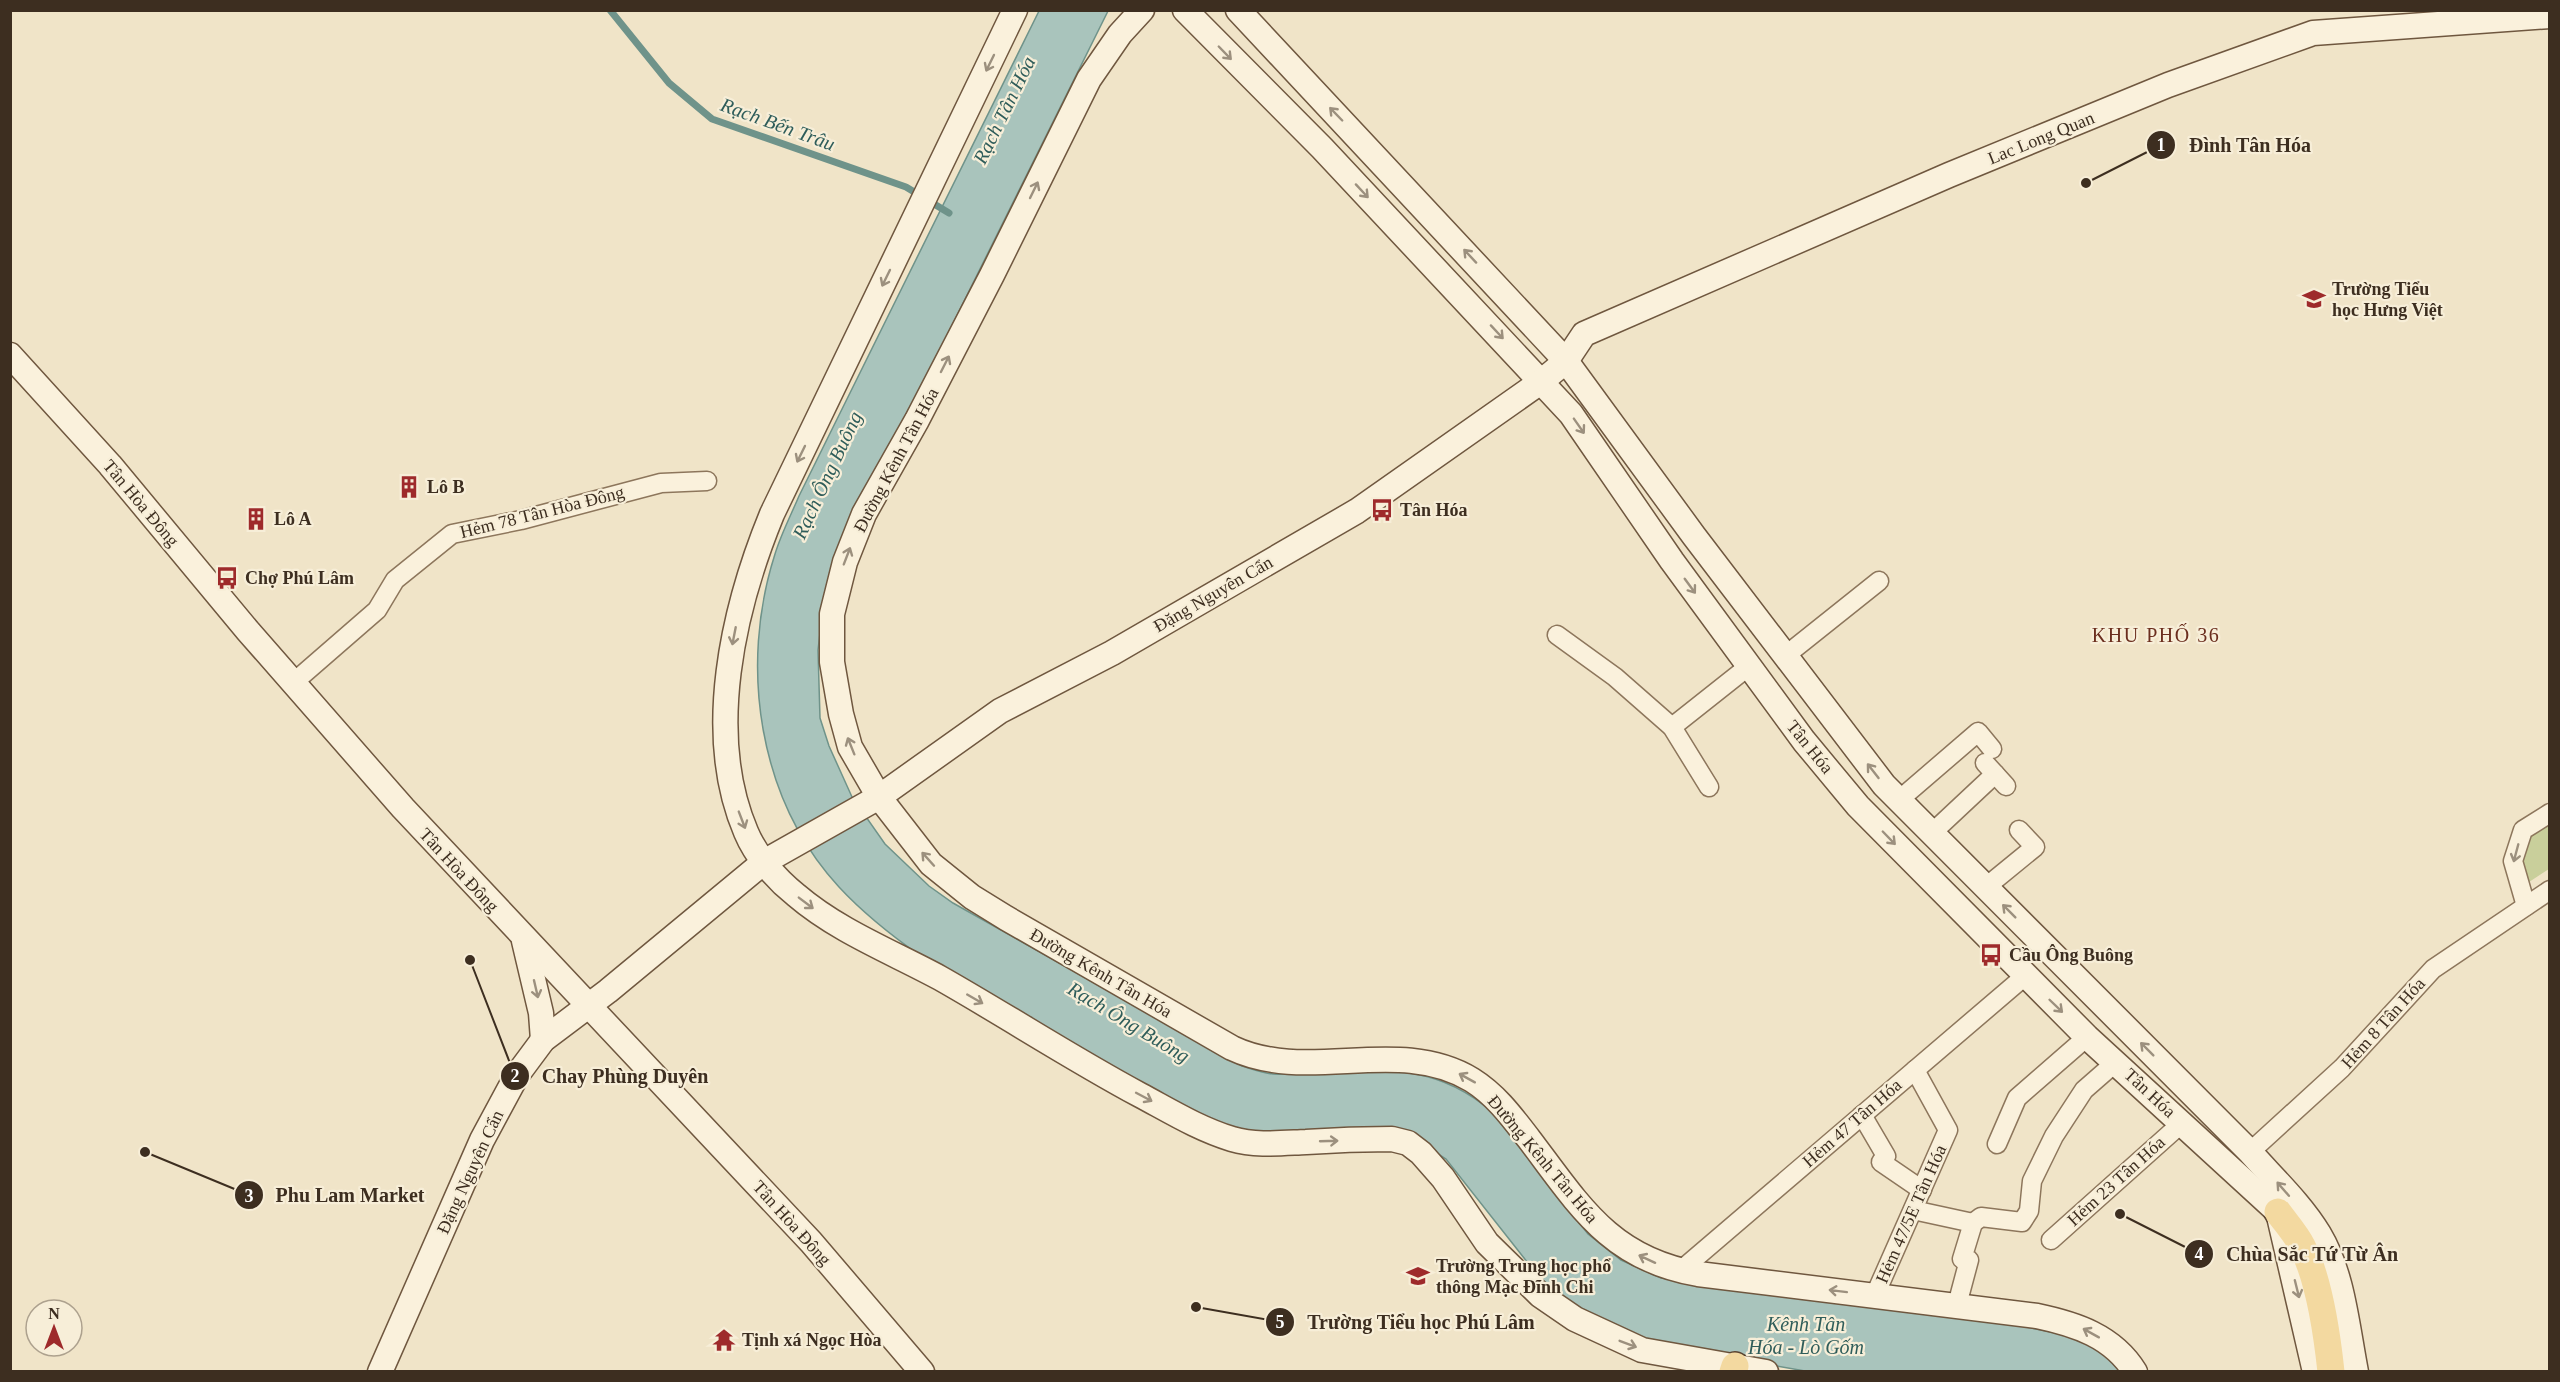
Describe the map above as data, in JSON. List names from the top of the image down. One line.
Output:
{"streets":{"main road":["Lac Long Quan","Đường Kênh Tân Hóa","Tân Hòa Đông","Đặng Nguyên Cẩn","Tân Hóa"],"street":["Hẻm 78 Tân Hòa Đông","Hẻm 8 Tân Hóa","Hẻm 47 Tân Hóa","Hẻm 23 Tân Hóa","Hẻm 47/5E Tân Hóa"]},"crossings":[["Lac Long Quan","Đặng Nguyên Cẩn"],["Lac Long Quan","Tân Hóa"],["Đường Kênh Tân Hóa","Đặng Nguyên Cẩn"],["Đường Kênh Tân Hóa","Hẻm 47 Tân Hóa"],["Đường Kênh Tân Hóa","Hẻm 47/5E Tân Hóa"],["Tân Hòa Đông","Hẻm 78 Tân Hòa Đông"],["Tân Hòa Đông","Đặng Nguyên Cẩn"],["Đặng Nguyên Cẩn","Tân Hóa"],["Tân Hóa","Hẻm 8 Tân Hóa"],["Tân Hóa","Hẻm 47 Tân Hóa"],["Tân Hóa","Hẻm 23 Tân Hóa"],["Hẻm 47 Tân Hóa","Hẻm 47/5E Tân Hóa"]],"districts":["KHU PHỐ 36"],"water":["Rạch Tân Hóa","Rạch Bến Trâu","Rạch Ông Buông","Kênh Tân Hóa - Lò Gốm"],"places":{"other":["Đình Tân Hóa","Chay Phùng Duyên","Phu Lam Market","Chùa Sắc Tứ Từ Ân","Trường Tiểu học Phú Lâm"],"school or university":["Trường Tiểu học Hưng Việt","Trường Trung học phổ thông Mạc Đĩnh Chi"],"building":["Lô B","Lô A"],"bus stop":["Tân Hóa","Chợ Phú Lâm","Cầu Ông Buông"],"temple":["Tịnh xá Ngọc Hòa"]},"north":"top"}
